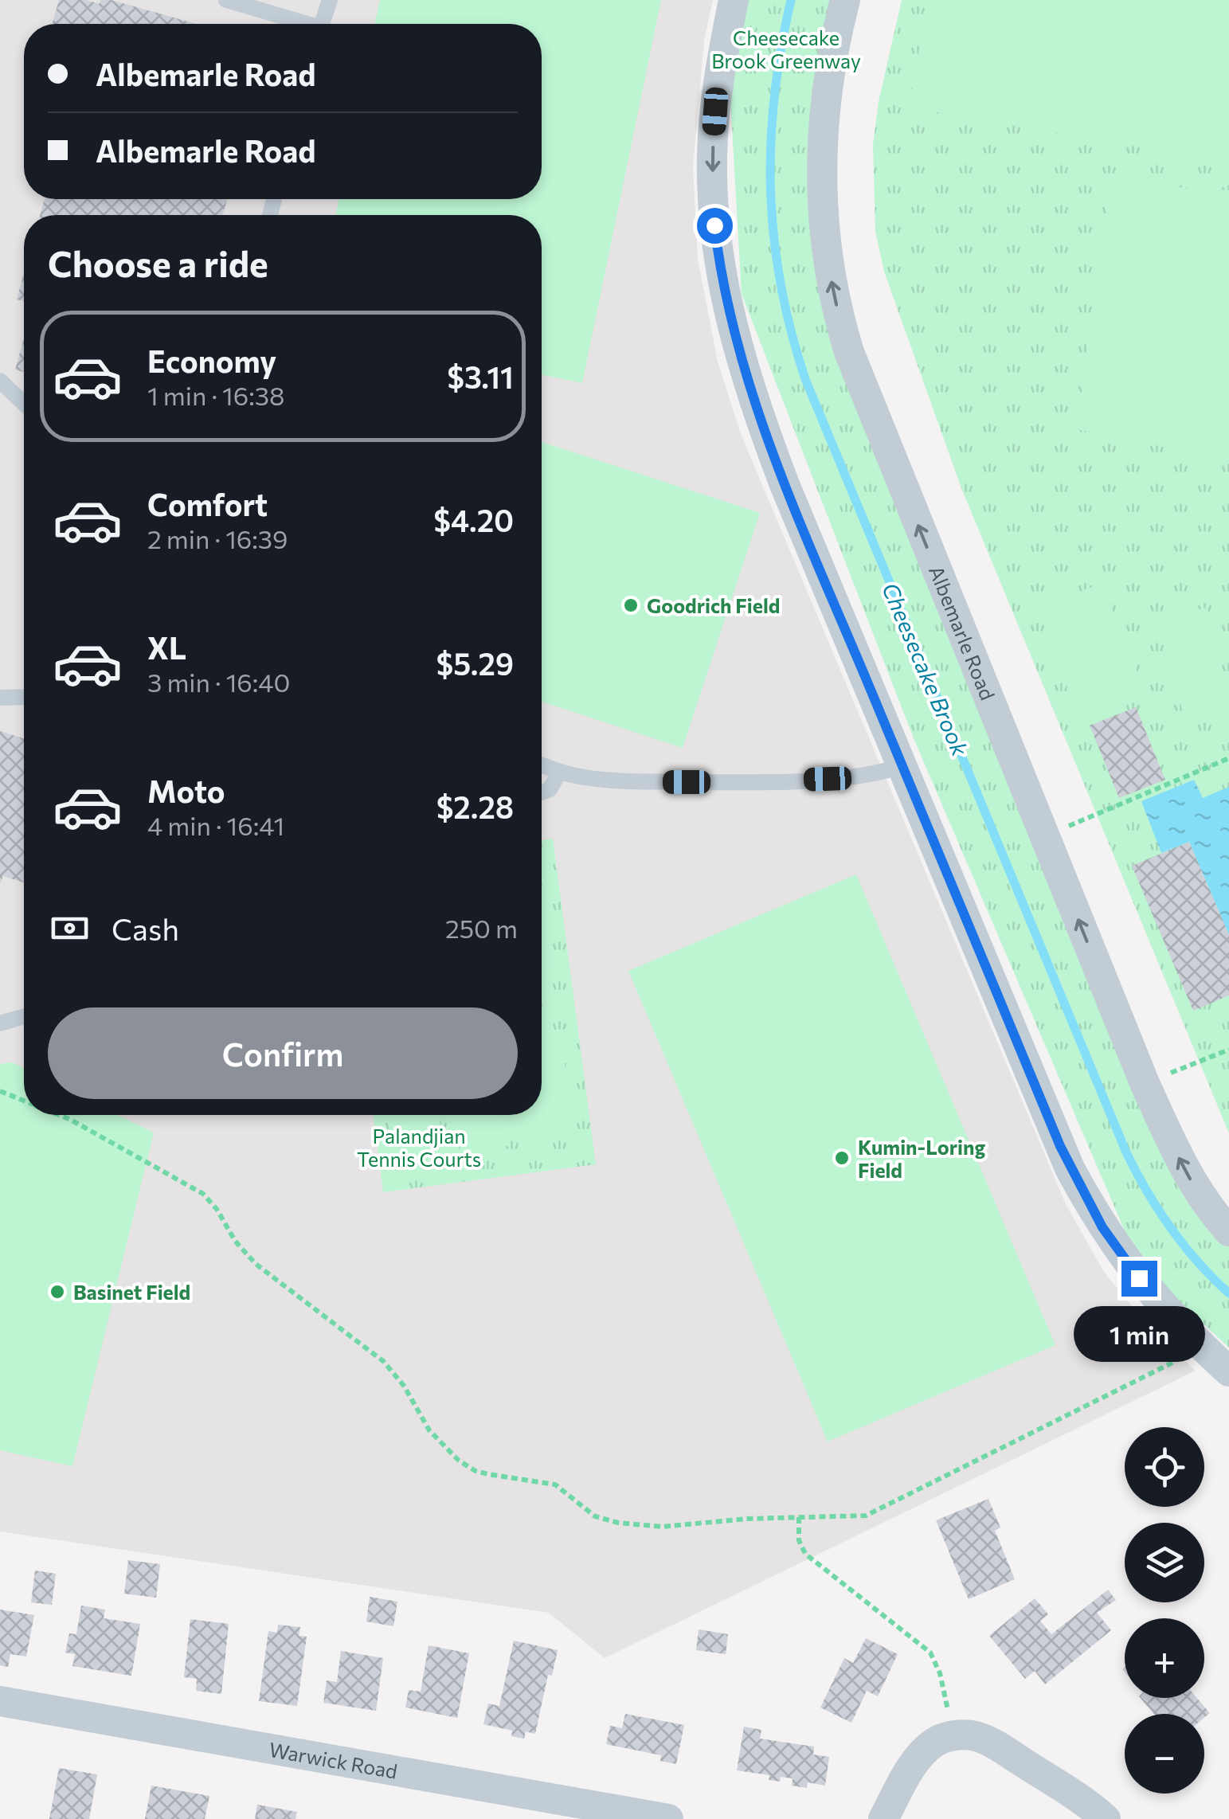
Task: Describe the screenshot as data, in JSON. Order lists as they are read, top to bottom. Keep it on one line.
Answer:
{"streets":{"street":["Albemarle Road","Warwick Road"]},"water":["Cheesecake Brook"],"parks":["Cheesecake Brook Greenway","Palandjian Tennis Courts"],"places":["Goodrich Field","Kumin-Loring Field","Basinet Field"],"page":{"banner":["Albemarle Road","Albemarle Road"],"heading":"Choose a ride","list":[{"name":"Economy","note":"1 min · 16:38","value":"$3.11"},{"name":"Comfort","note":"2 min · 16:39","value":"$4.20"},{"name":"XL","note":"3 min · 16:40","value":"$5.29"},{"name":"Moto","note":"4 min · 16:41","value":"$2.28"}],"pay":["Cash","250 m"],"buttons":"Confirm","bubble":"1 min","map_buttons":["+","−"]}}
